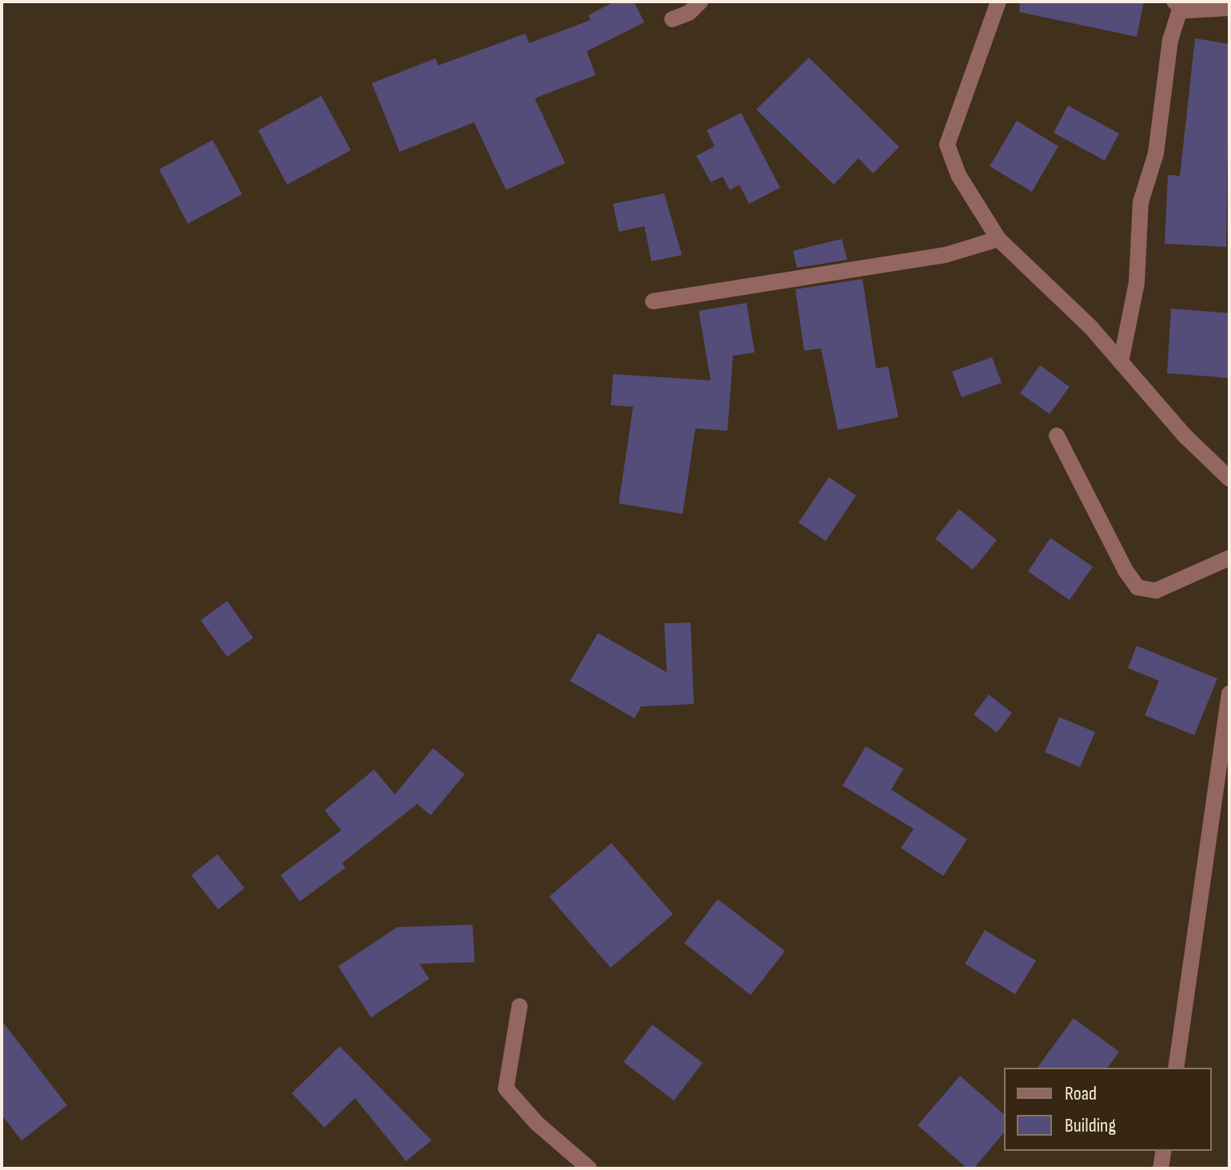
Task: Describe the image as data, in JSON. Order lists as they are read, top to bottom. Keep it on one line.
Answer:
{"legend":["Road","Building"]}
